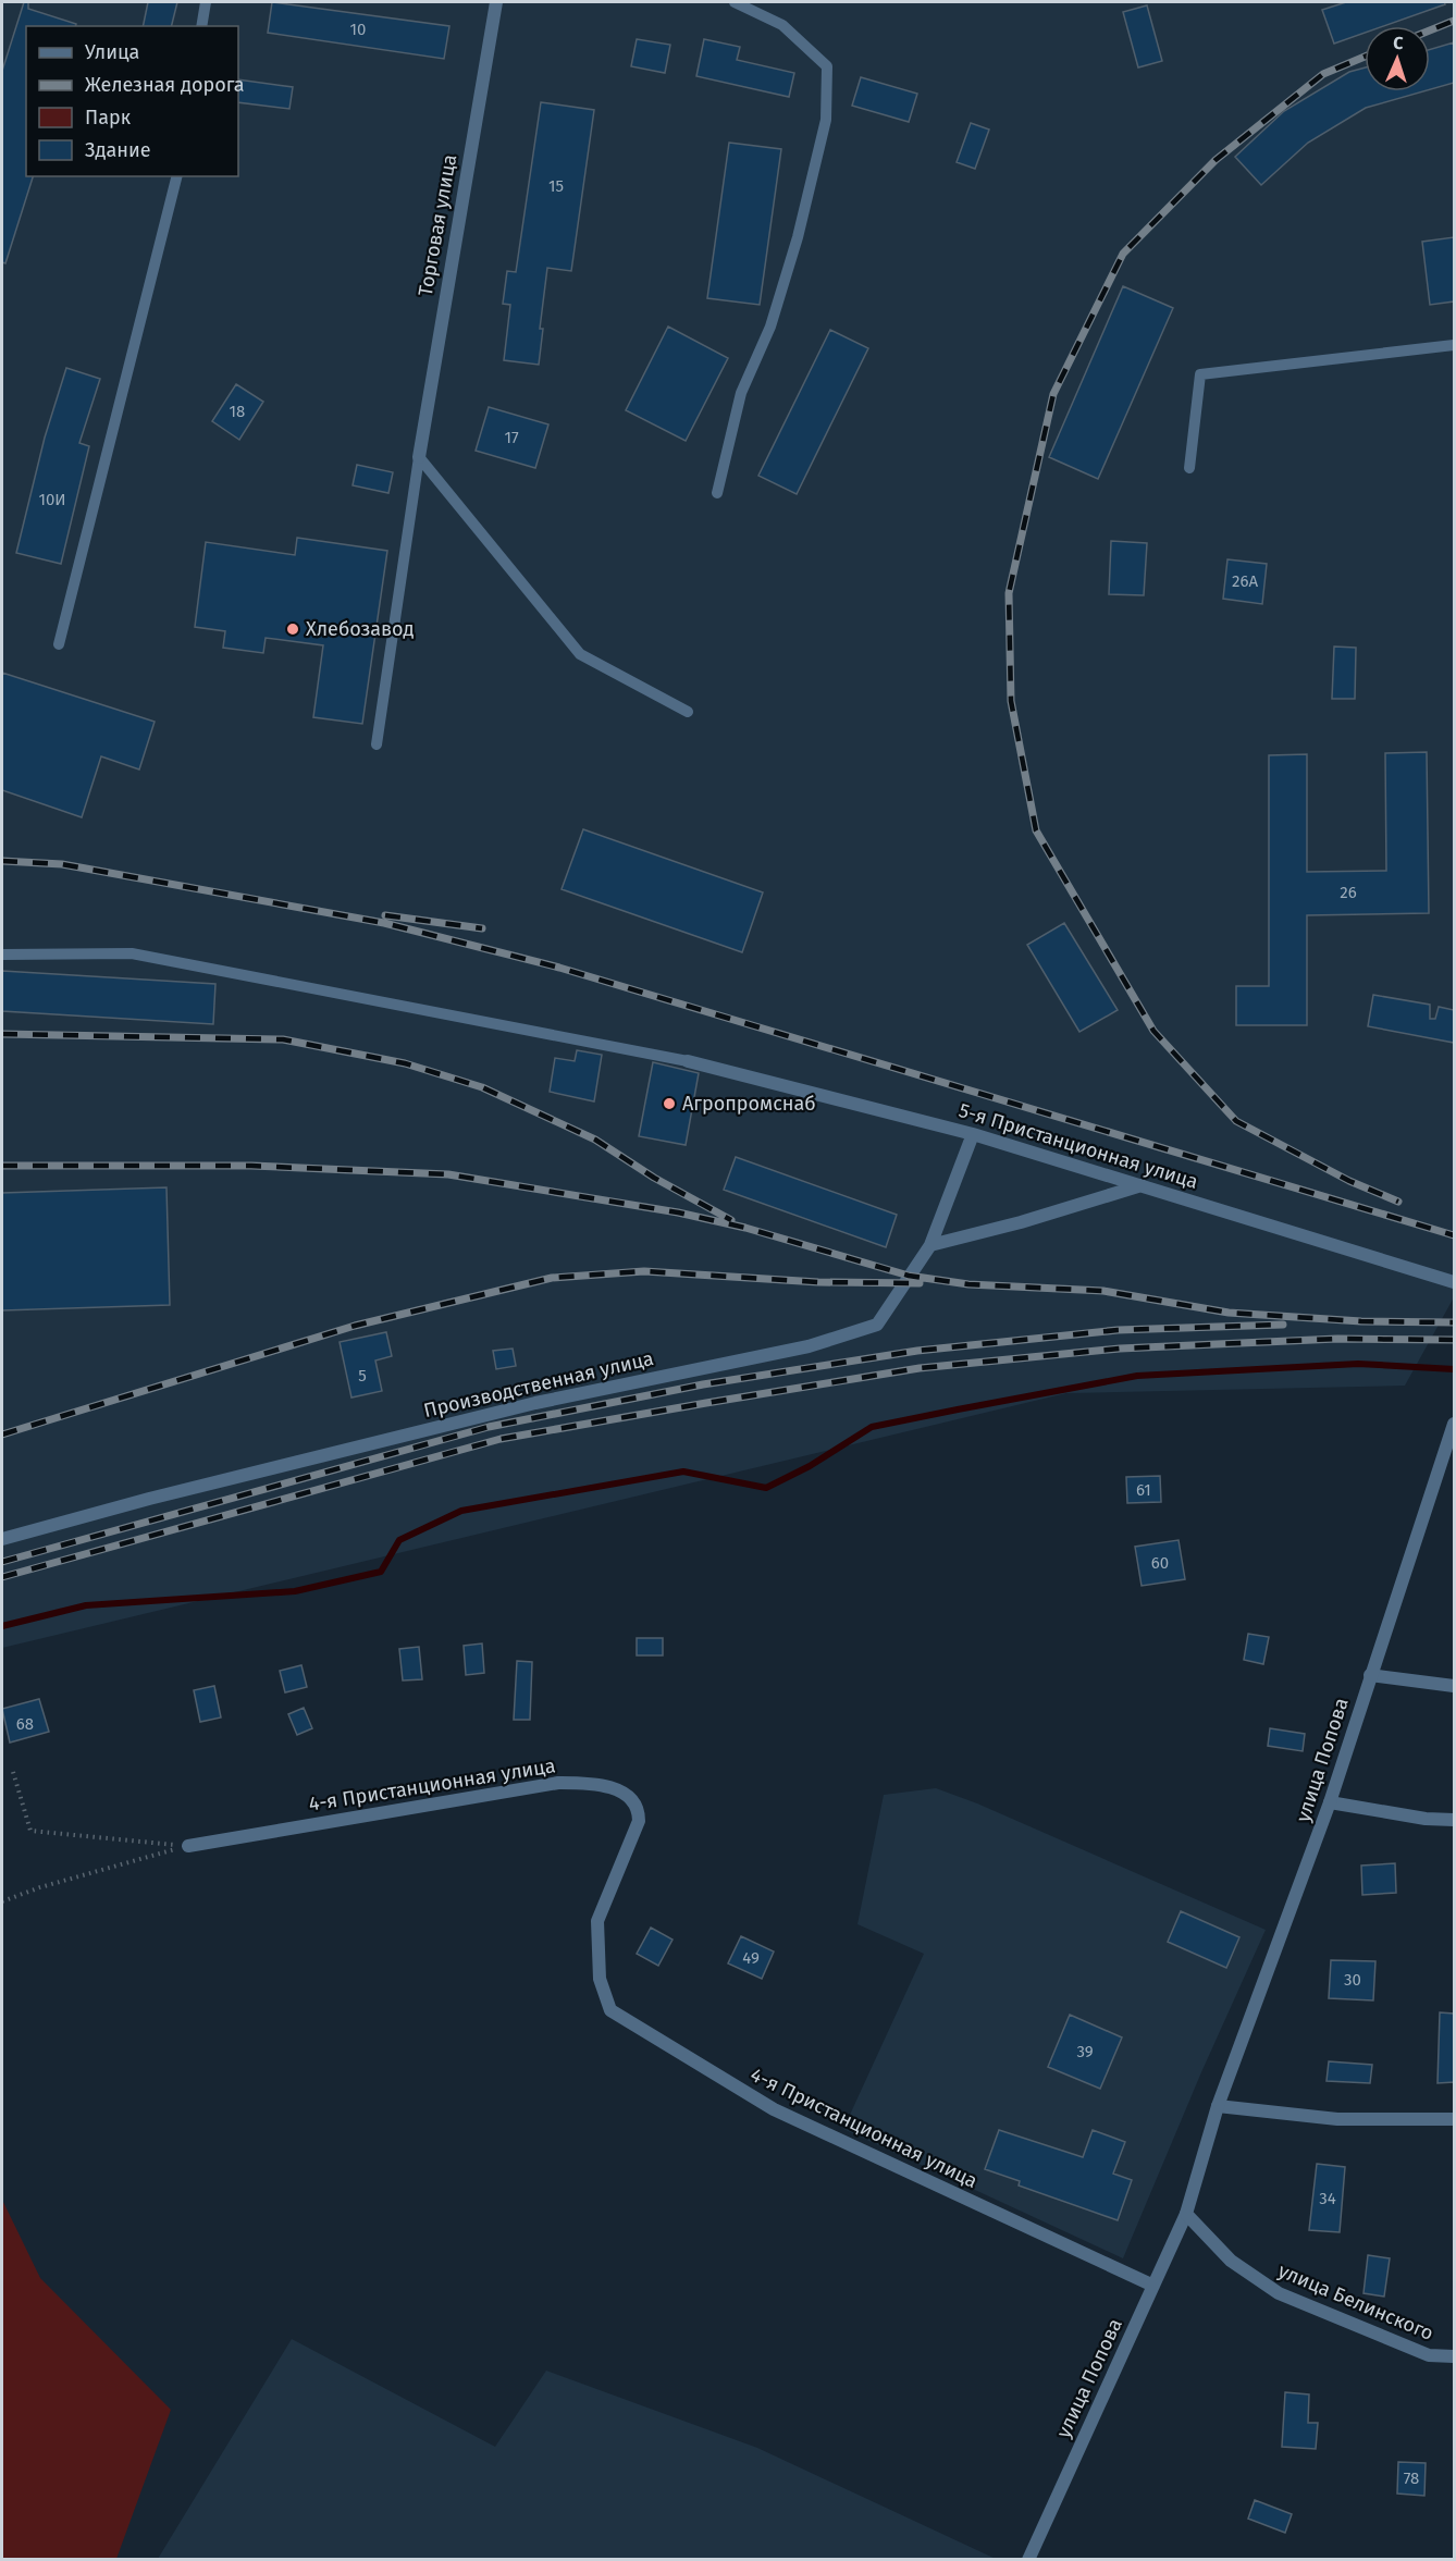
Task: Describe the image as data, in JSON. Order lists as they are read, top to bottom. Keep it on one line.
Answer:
{"streets":{"street":["Торговая улица","5-я Пристанционная улица","Производственная улица","улица Попова","4-я Пристанционная улица","улица Белинского"]},"crossings":[["5-я Пристанционная улица","Производственная улица"],["улица Попова","4-я Пристанционная улица"],["улица Попова","улица Белинского"]],"places":["Хлебозавод","Агропромснаб"],"house_numbers":["10","15","18","17","10И","26А","26","5","61","60","68","49","30","39","34","78"],"legend":["Улица","Железная дорога","Парк","Здание"],"north":"top"}
